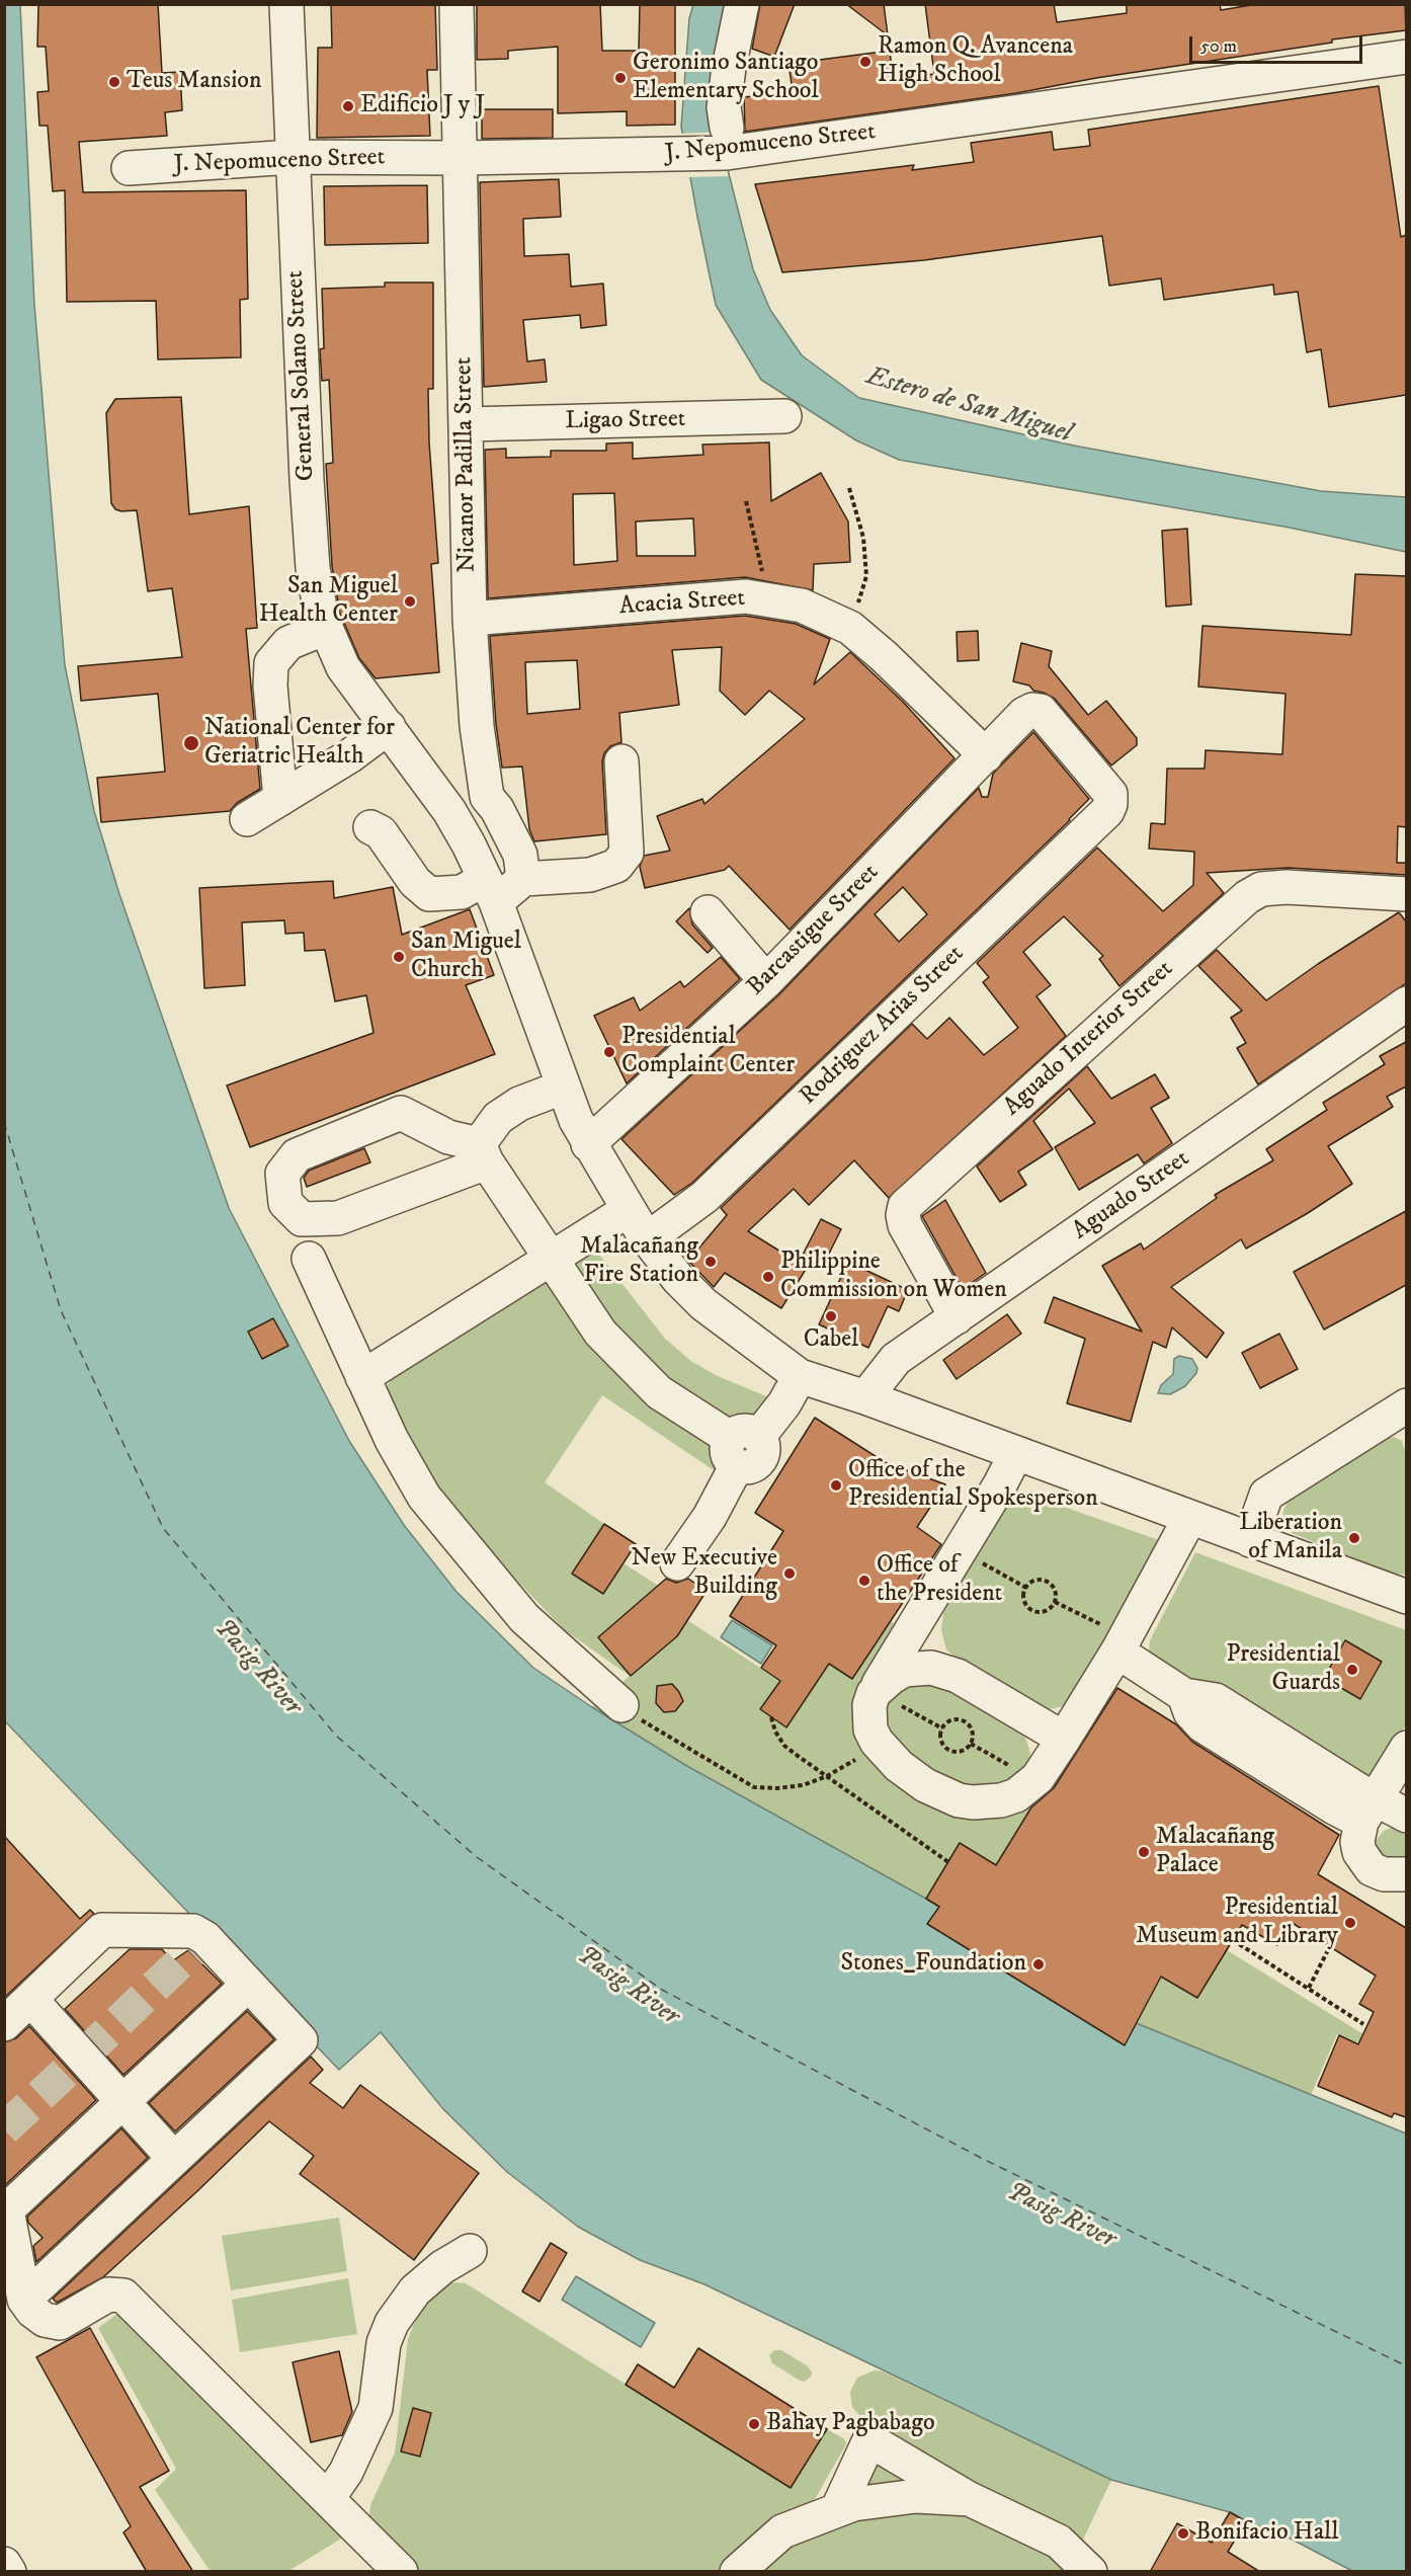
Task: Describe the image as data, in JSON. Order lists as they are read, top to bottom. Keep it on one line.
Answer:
{"streets":{"street":["J. Nepomuceno Street","General Solano Street","Ligao Street","Nicanor Padilla Street","Acacia Street","Barcastigue Street","Rodriguez Arias Street","Aguado Interior Street","Aguado Street"]},"crossings":[["J. Nepomuceno Street","General Solano Street"],["J. Nepomuceno Street","Nicanor Padilla Street"],["General Solano Street","Barcastigue Street"],["General Solano Street","Rodriguez Arias Street"],["General Solano Street","Aguado Street"],["Ligao Street","Nicanor Padilla Street"],["Nicanor Padilla Street","Acacia Street"],["Acacia Street","Barcastigue Street"],["Barcastigue Street","Rodriguez Arias Street"],["Aguado Interior Street","Aguado Street"]],"water":["Estero de San Miguel","Pasig River"],"places":["Ramon Q. Avancena High School","Geronimo Santiago Elementary School","Teus Mansion","Edificio J y J","San Miguel Health Center","National Center for Geriatric Health","San Miguel Church","Presidential Complaint Center","Malacañang Fire Station","Philippine Commission on Women","Cabel","Office of the Presidential Spokesperson","Liberation of Manila","New Executive Building","Office of the President","Presidential Guards","Malacañang Palace","Presidential Museum and Library","Stones_Foundation","Bahay Pagbabago","Bonifacio Hall"],"scale_bar":"50 m"}
